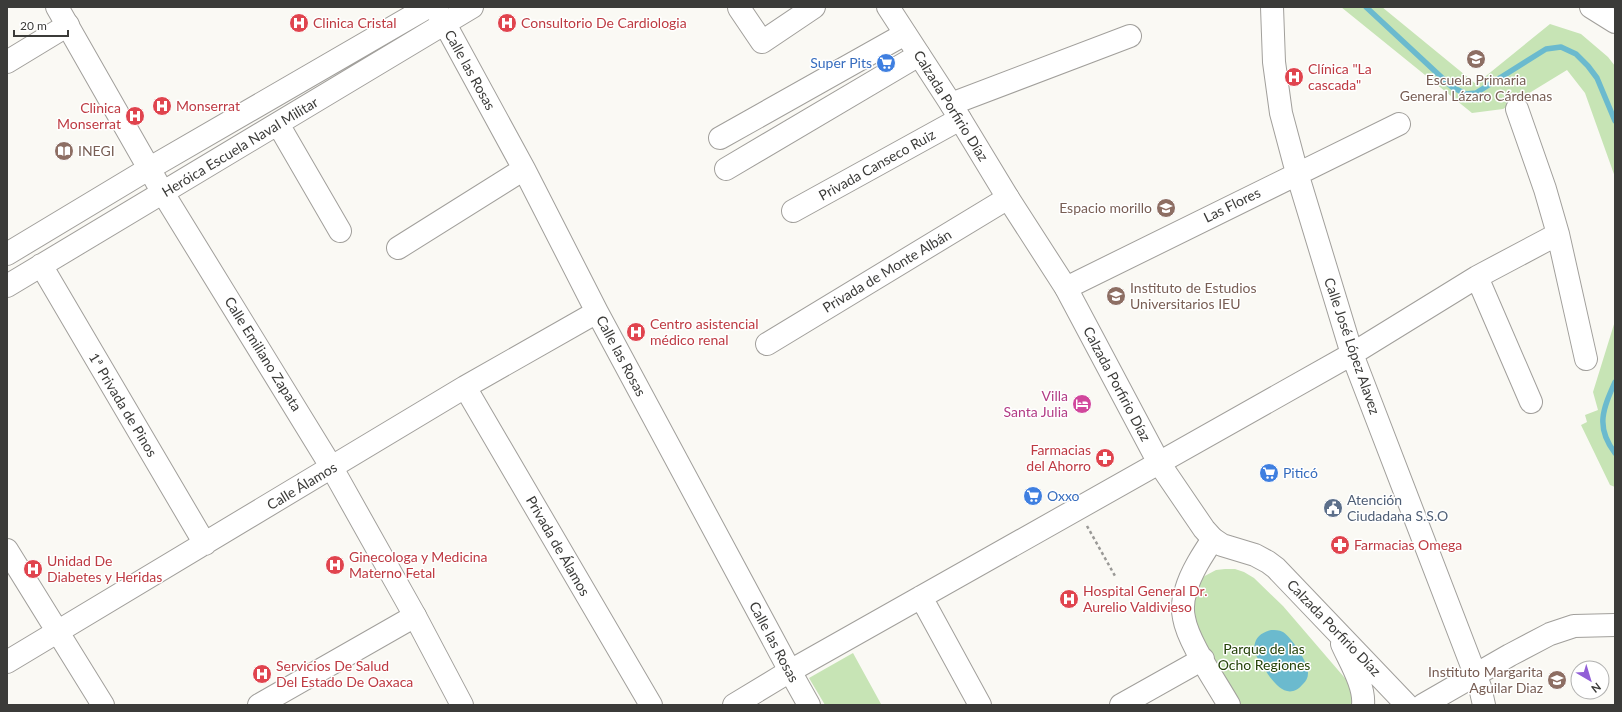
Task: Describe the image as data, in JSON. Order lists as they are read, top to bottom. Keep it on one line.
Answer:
{"streets":{"street":["Calle las Rosas","Calzada Porfirio Díaz","Heróica Escuela Naval Militar","Privada Canseco Ruiz","Las Flores","Privada de Monte Albán","Calle José López Alavez","Calle Emiliano Zapata","1ª Privada de Pinos","Calle Álamos","Privada de Álamos"]},"crossings":[["Calle las Rosas","Heróica Escuela Naval Militar"],["Calle las Rosas","Calle Álamos"],["Calzada Porfirio Díaz","Privada Canseco Ruiz"],["Calzada Porfirio Díaz","Las Flores"],["Calzada Porfirio Díaz","Privada de Monte Albán"],["Heróica Escuela Naval Militar","Calle Emiliano Zapata"],["Heróica Escuela Naval Militar","1ª Privada de Pinos"],["Las Flores","Calle José López Alavez"],["Calle Emiliano Zapata","Calle Álamos"],["1ª Privada de Pinos","Calle Álamos"],["Calle Álamos","Privada de Álamos"]],"parks":["Parque de las Ocho Regiones"],"places":{"hospital":["Clinica Cristal","Consultorio De Cardiologia","Clínica \"La cascada\"","Monserrat","Clinica Monserrat","Centro asistencial médico renal","Ginecologa y Medicina Materno Fetal","Unidad De Diabetes y Heridas","Hospital General Dr. Aurelio Valdivieso","Servicios De Salud Del Estado De Oaxaca"],"school or university":["Escuela Primaria General Lázaro Cárdenas","Espacio morillo","Instituto de Estudios Universitarios IEU","Instituto Margarita Aguilar Diaz"],"supermarket":["Super Pits","Piticó","Oxxo"],"library":["INEGI"],"hotel":["Villa Santa Julia"],"pharmacy":["Farmacias del Ahorro","Farmacias Omega"],"public building":["Atención Ciudadana S.S.O"]},"scale_bar":"20 m","north":"bottom right"}
